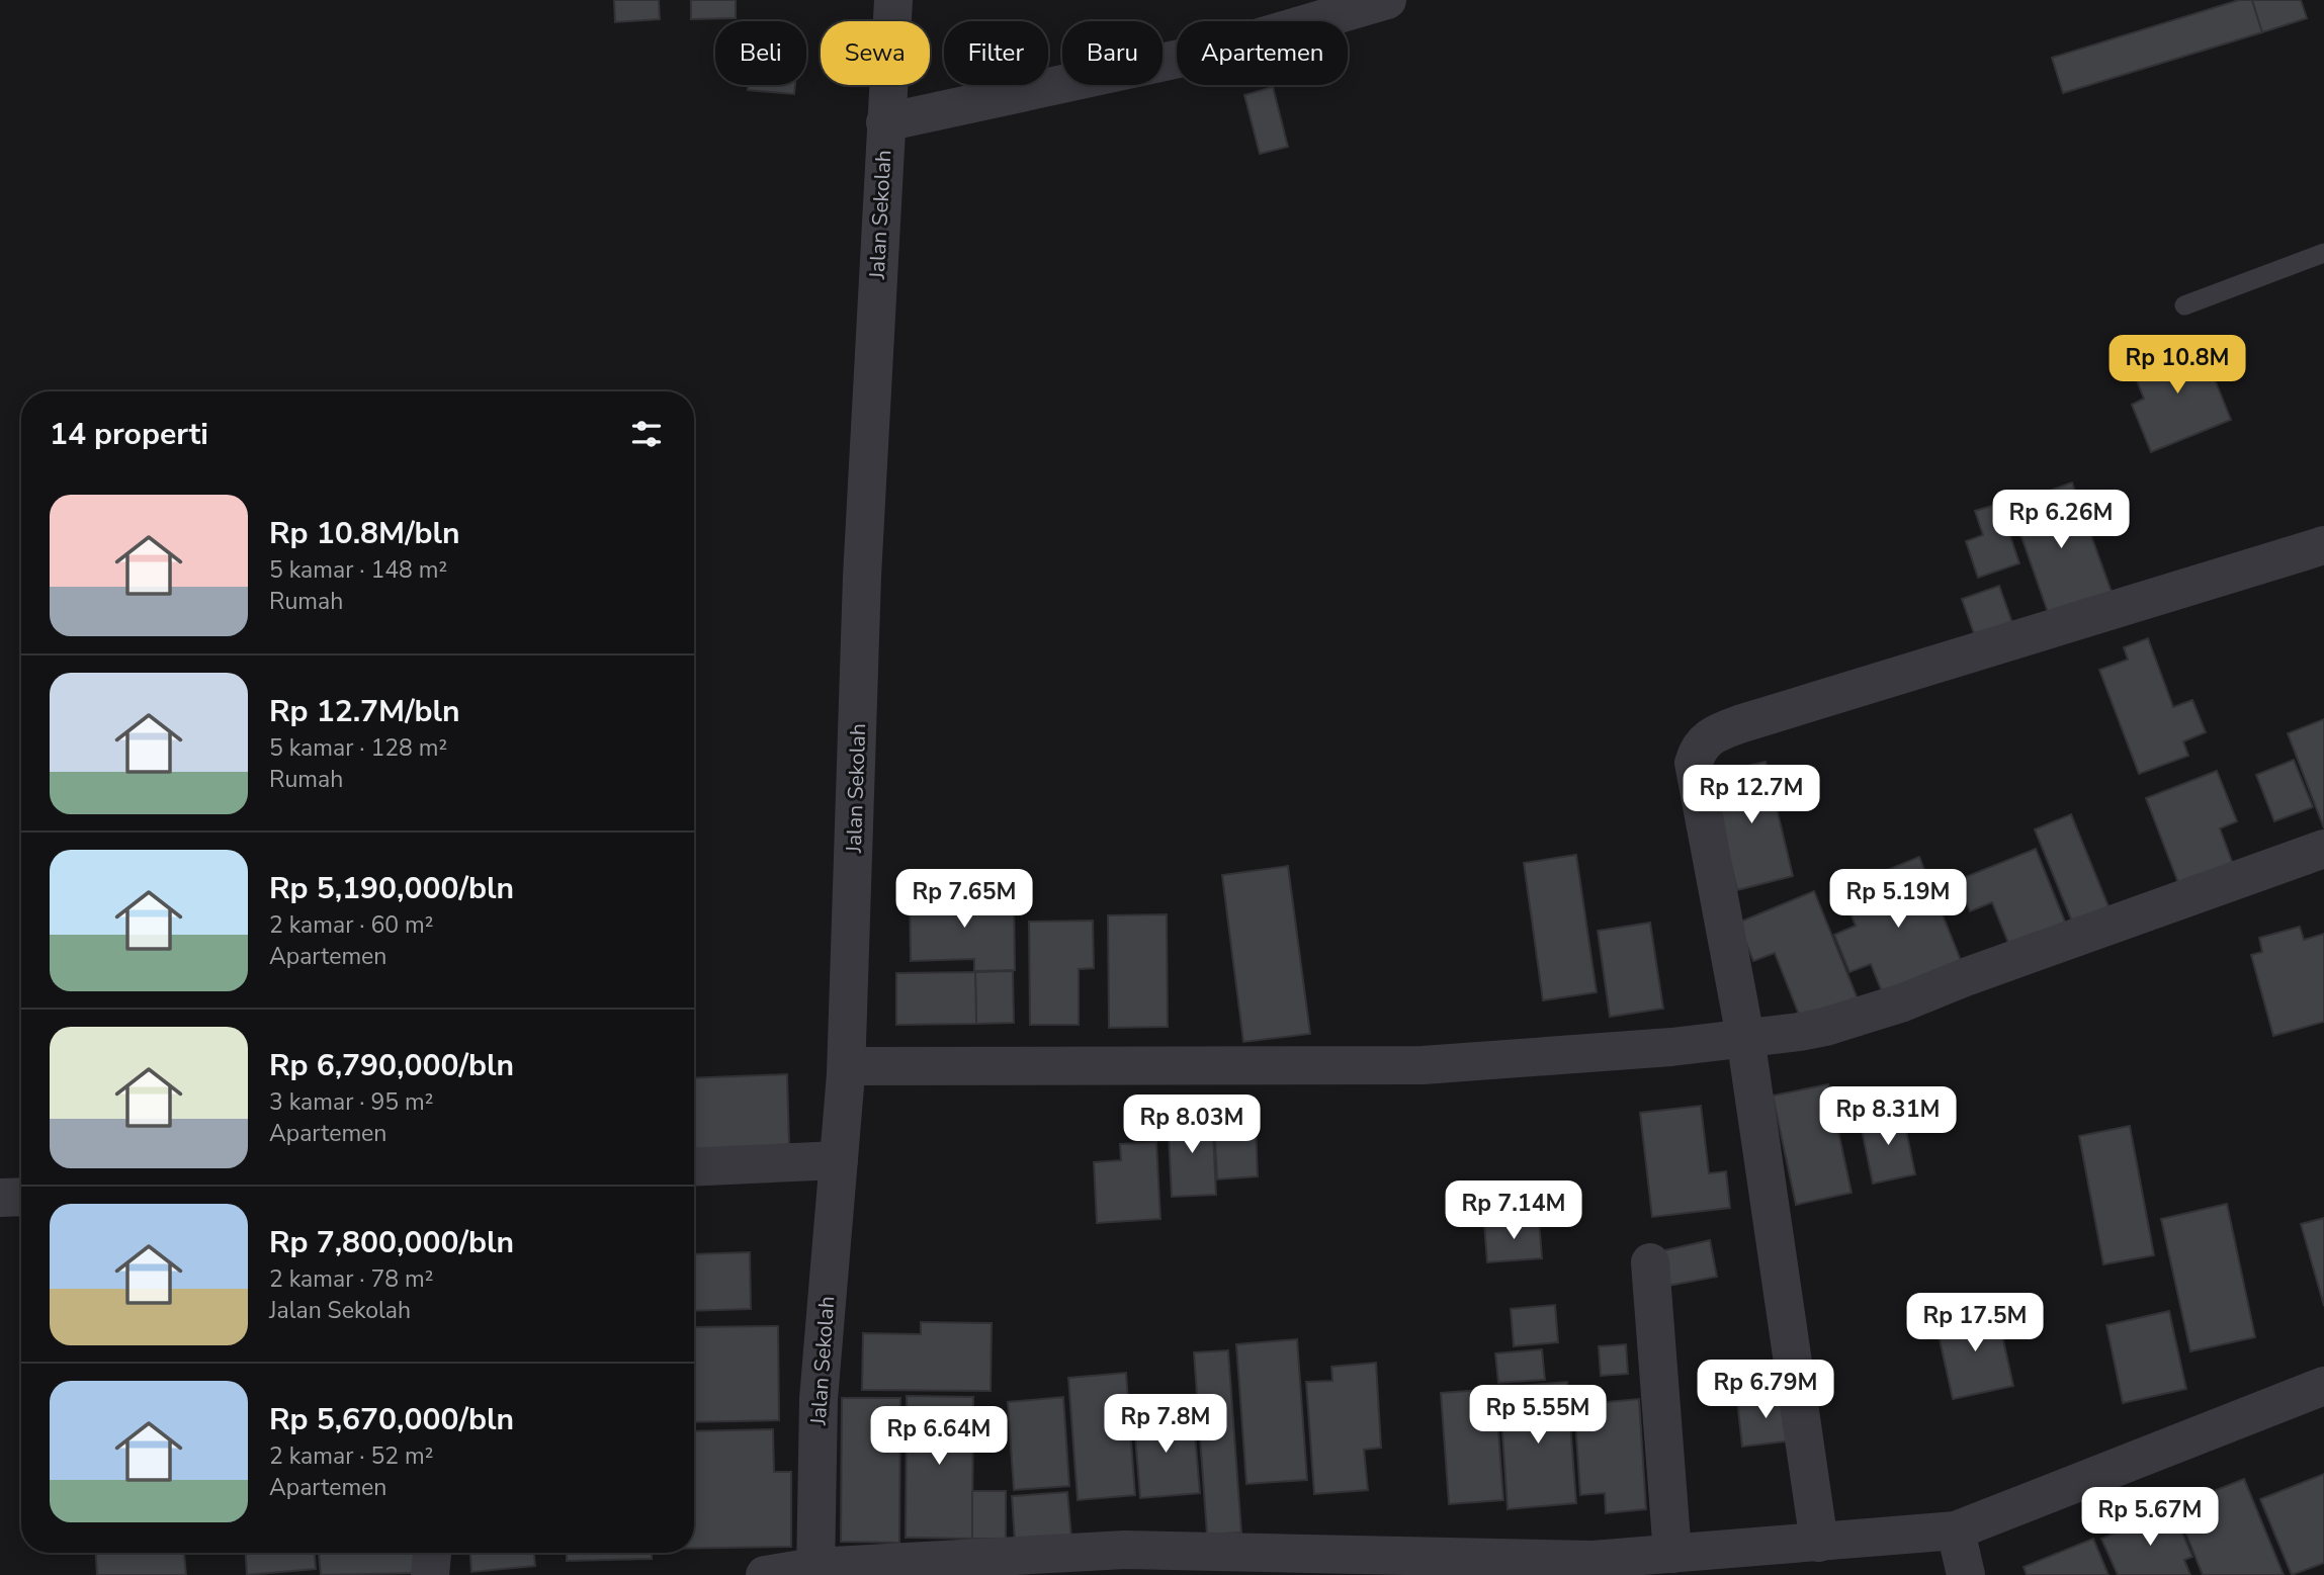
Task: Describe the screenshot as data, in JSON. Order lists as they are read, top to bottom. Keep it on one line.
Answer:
{"streets":{"street":["Jalan Sekolah"]},"page":{"chip":["Beli","Sewa","Filter","Baru","Apartemen"],"price":["Rp 10.8M","Rp 6.26M","Rp 12.7M","Rp 7.65M","Rp 5.19M","Rp 8.31M","Rp 8.03M","Rp 7.14M","Rp 17.5M","Rp 6.79M","Rp 5.55M","Rp 7.8M","Rp 6.64M","Rp 5.67M"],"heading":"14 properti","list":[{"name":"Rp 10.8M/bln","note":"5 kamar · 148 m² · Rumah"},{"name":"Rp 12.7M/bln","note":"5 kamar · 128 m² · Rumah"},{"name":"Rp 5,190,000/bln","note":"2 kamar · 60 m² · Apartemen"},{"name":"Rp 6,790,000/bln","note":"3 kamar · 95 m² · Apartemen"},{"name":"Rp 7,800,000/bln","note":"2 kamar · 78 m² · Jalan Sekolah"},{"name":"Rp 5,670,000/bln","note":"2 kamar · 52 m² · Apartemen"}]}}
